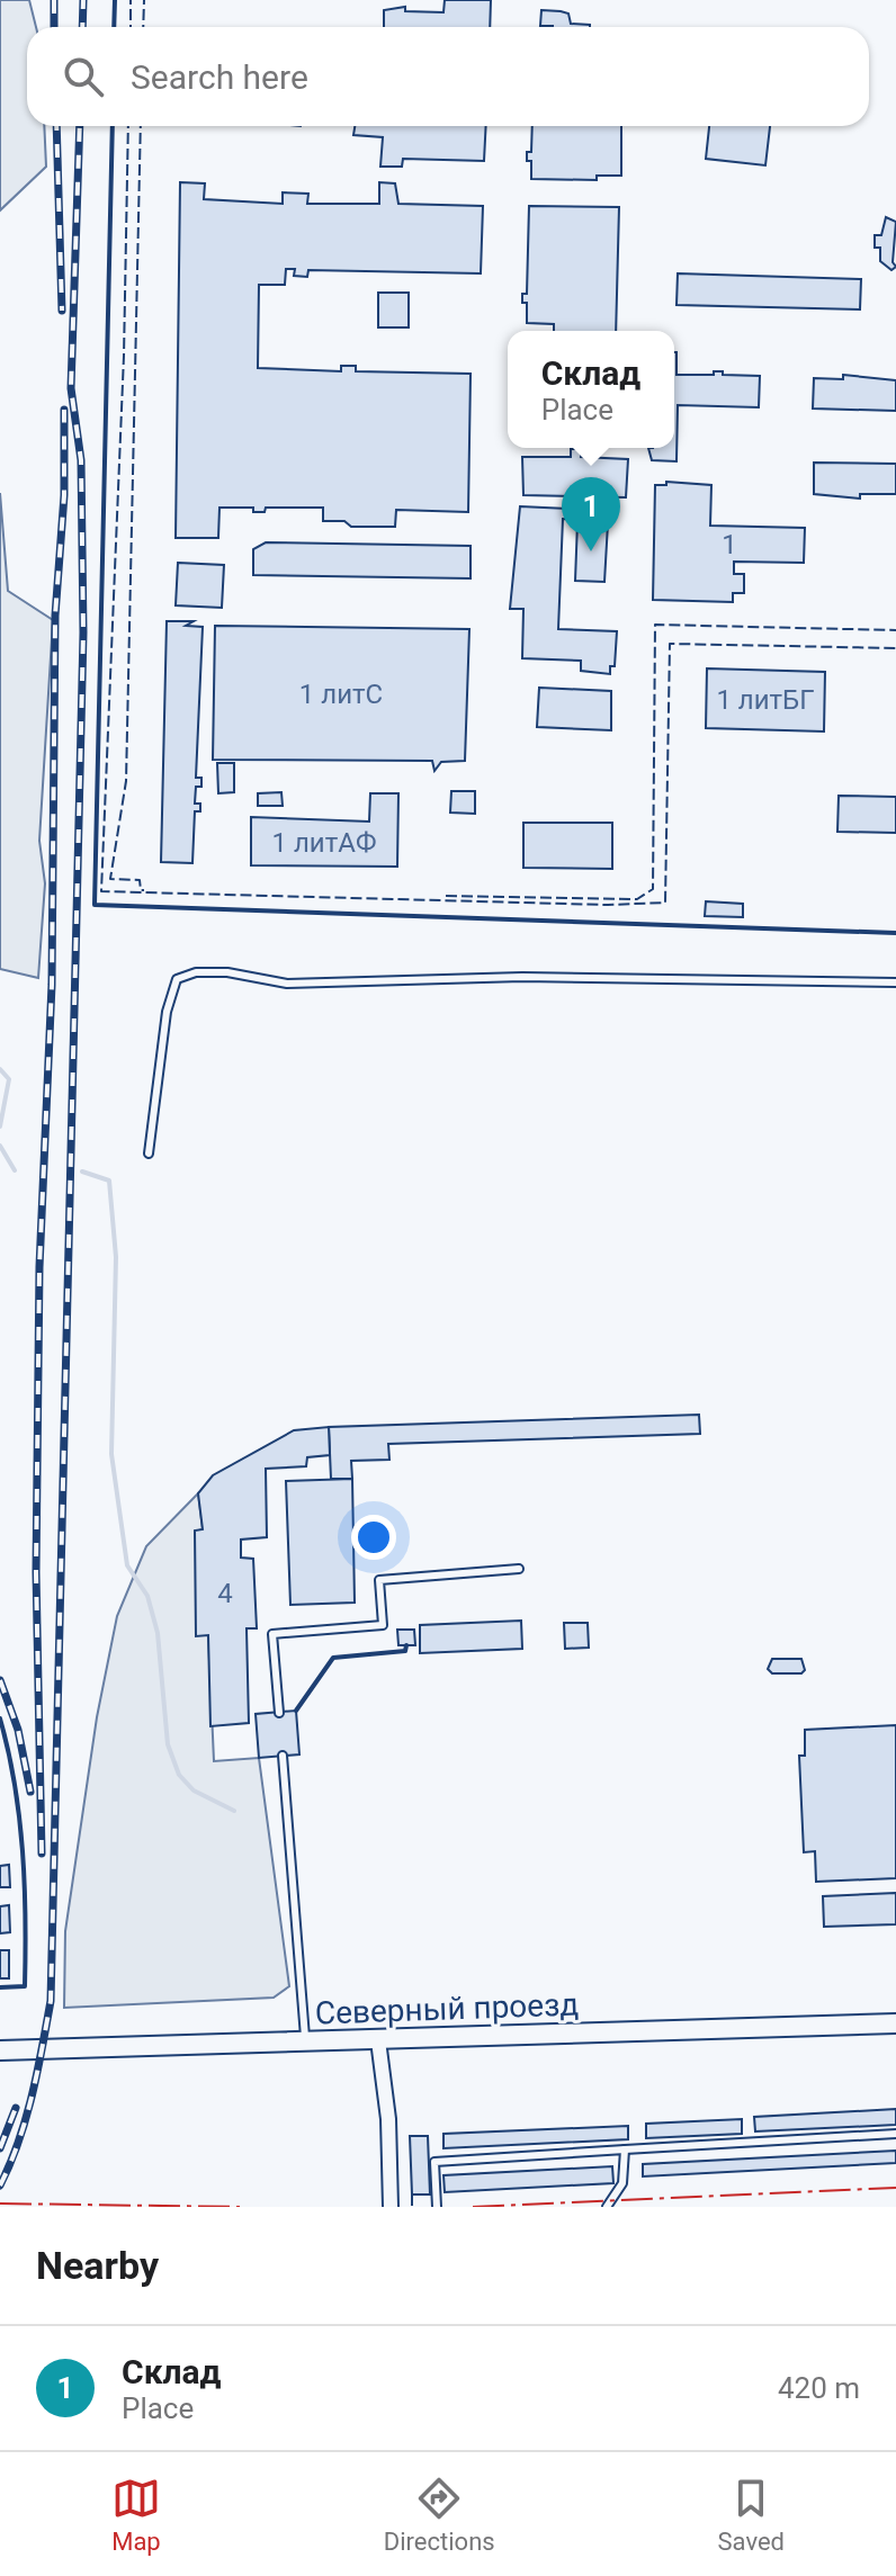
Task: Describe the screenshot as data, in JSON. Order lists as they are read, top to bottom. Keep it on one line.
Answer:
{"streets":{"street":["Северный проезд"]},"house_numbers":["1","1 литС","1 литБГ","1 литАФ","4"],"page":{"search":"Search here","popup":["Склад","Place"],"pins":"1","heading":"Nearby","list":[{"mark":"1","name":"Склад","note":"Place","value":"420 m"}],"nav":["Map","Directions","Saved"]}}
